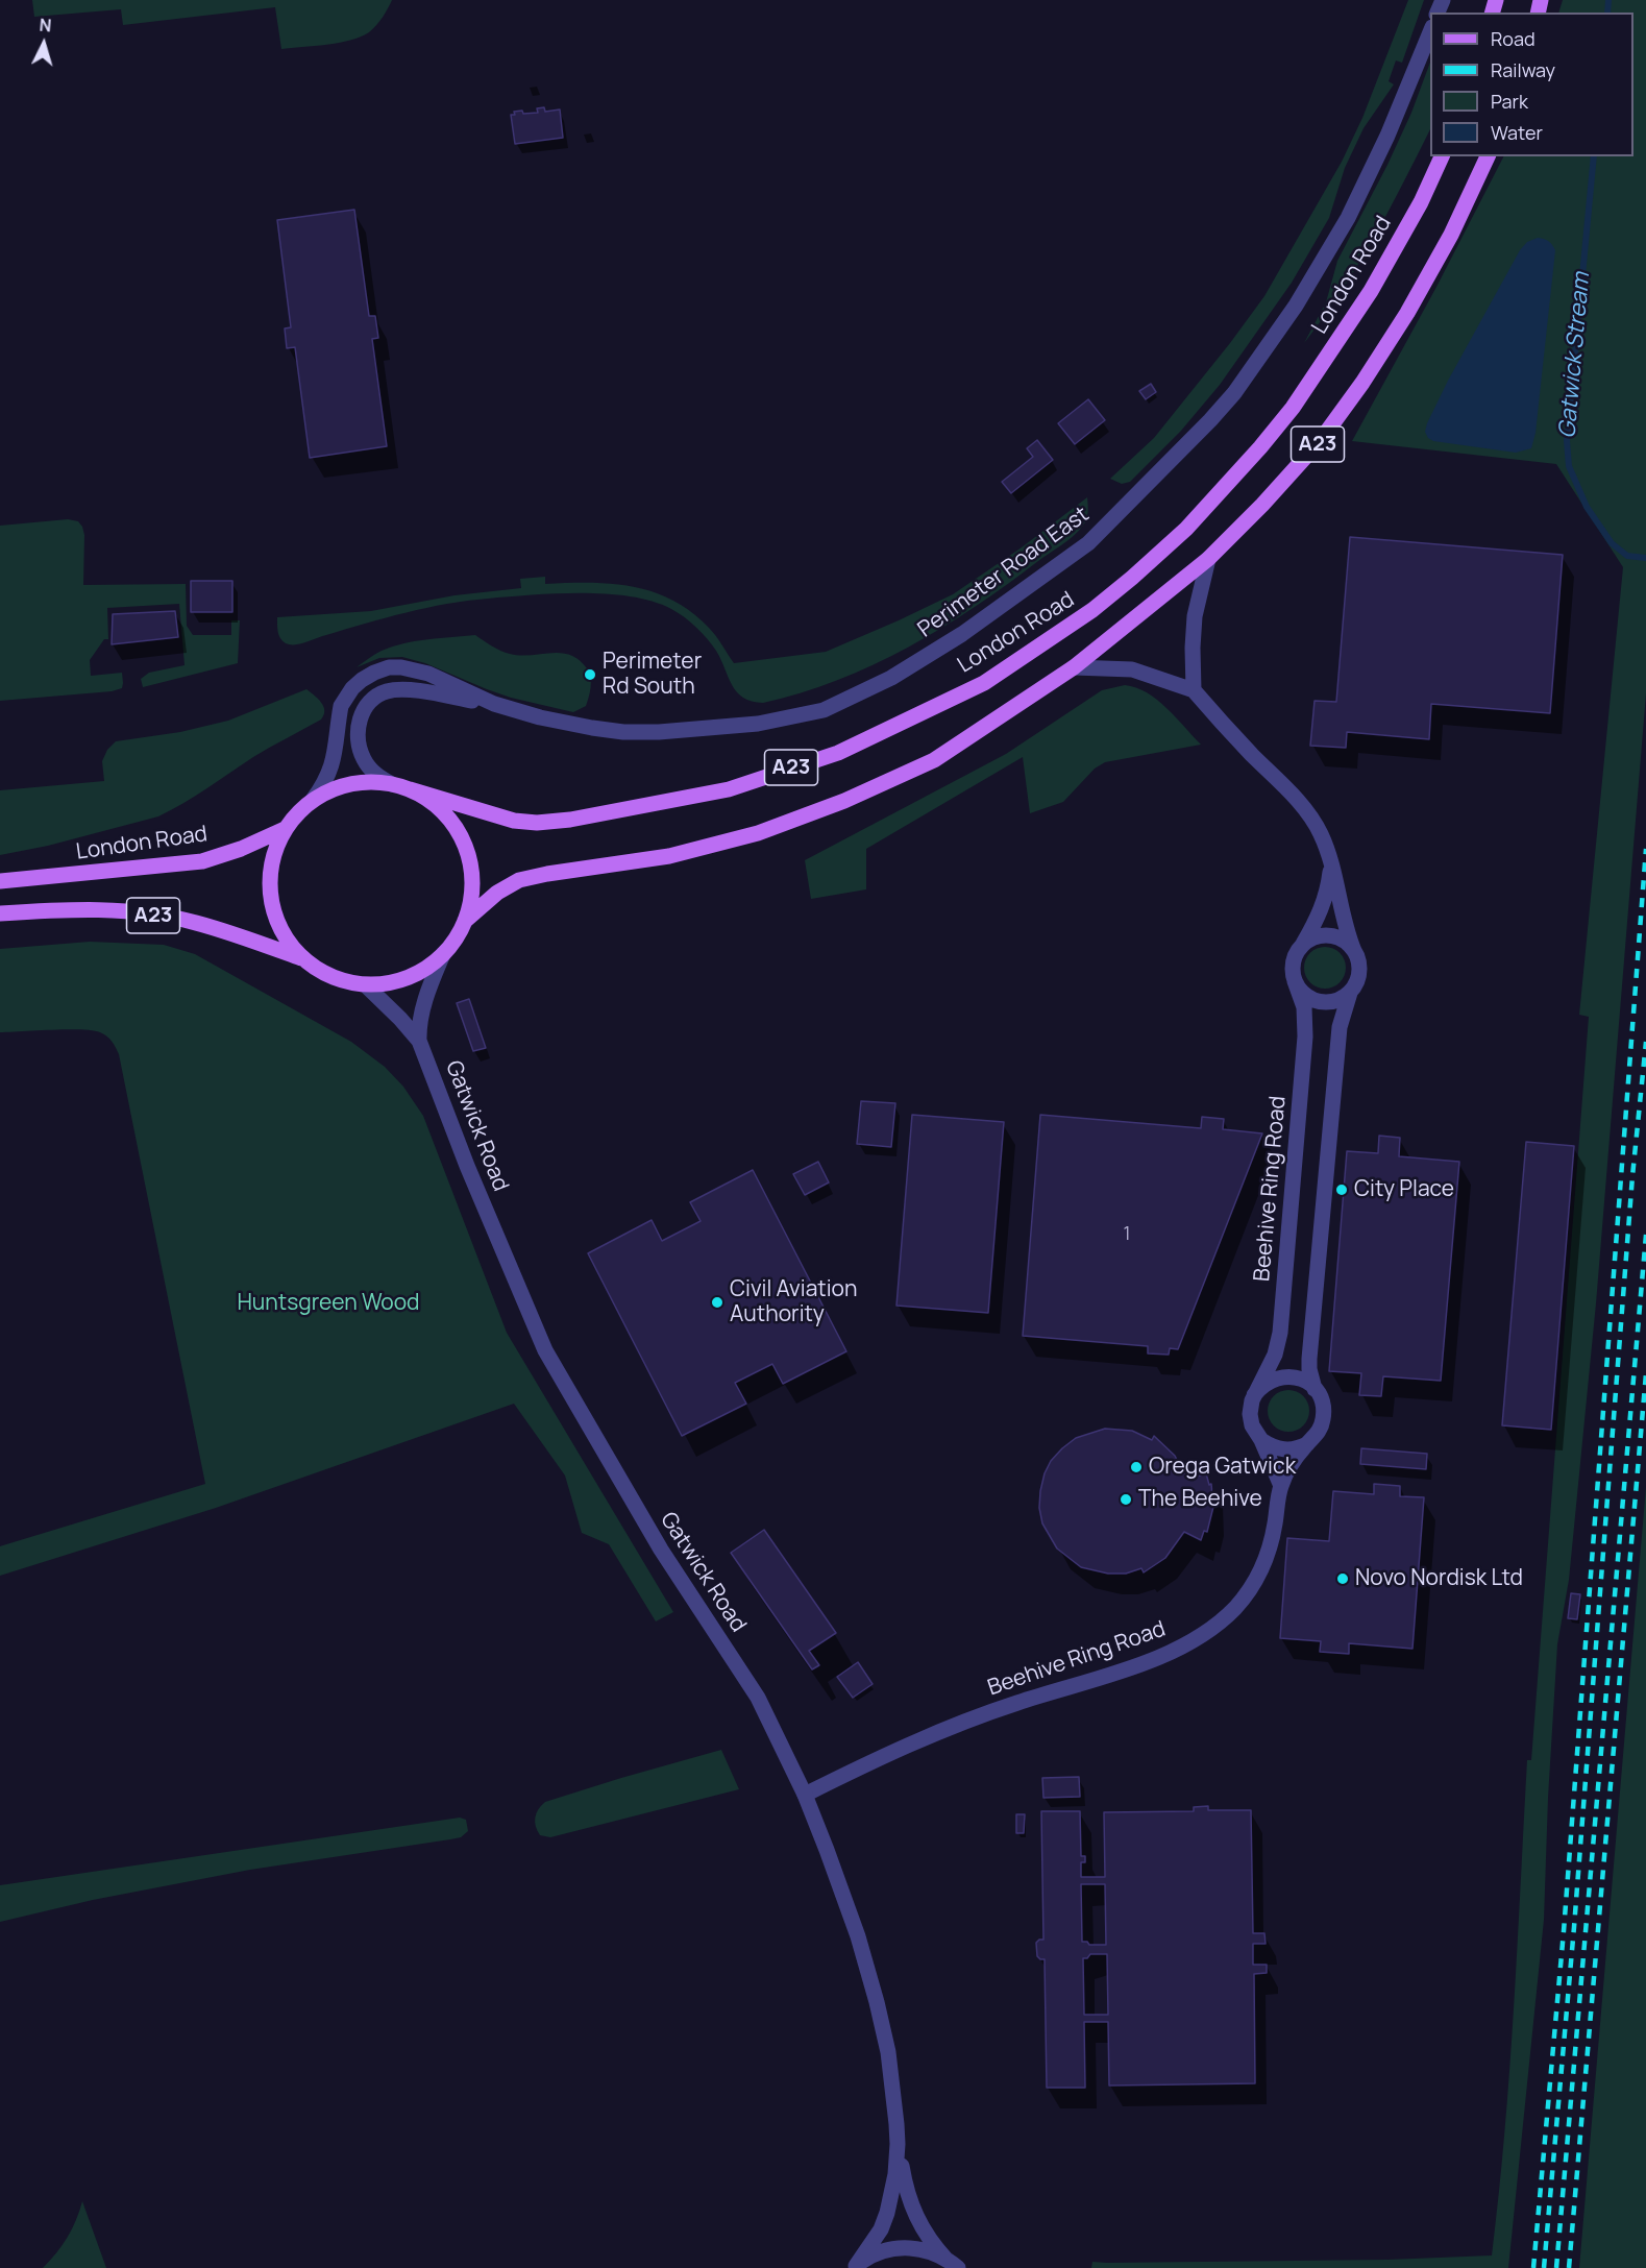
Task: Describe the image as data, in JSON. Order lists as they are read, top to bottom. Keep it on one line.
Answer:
{"streets":{"main road":["London Road","A23"],"street":["Perimeter Road East","Gatwick Road","Beehive Ring Road"]},"crossings":[["London Road","A23"],["London Road","Perimeter Road East"],["London Road","Gatwick Road"],["A23","Perimeter Road East"],["A23","Gatwick Road"],["Perimeter Road East","Gatwick Road"],["Gatwick Road","Beehive Ring Road"]],"water":["Gatwick Stream"],"parks":["Huntsgreen Wood"],"places":["Perimeter Rd South","City Place","Civil Aviation Authority","Orega Gatwick","The Beehive","Novo Nordisk Ltd"],"house_numbers":["1"],"legend":["Road","Railway","Park","Water"],"north":"top"}
